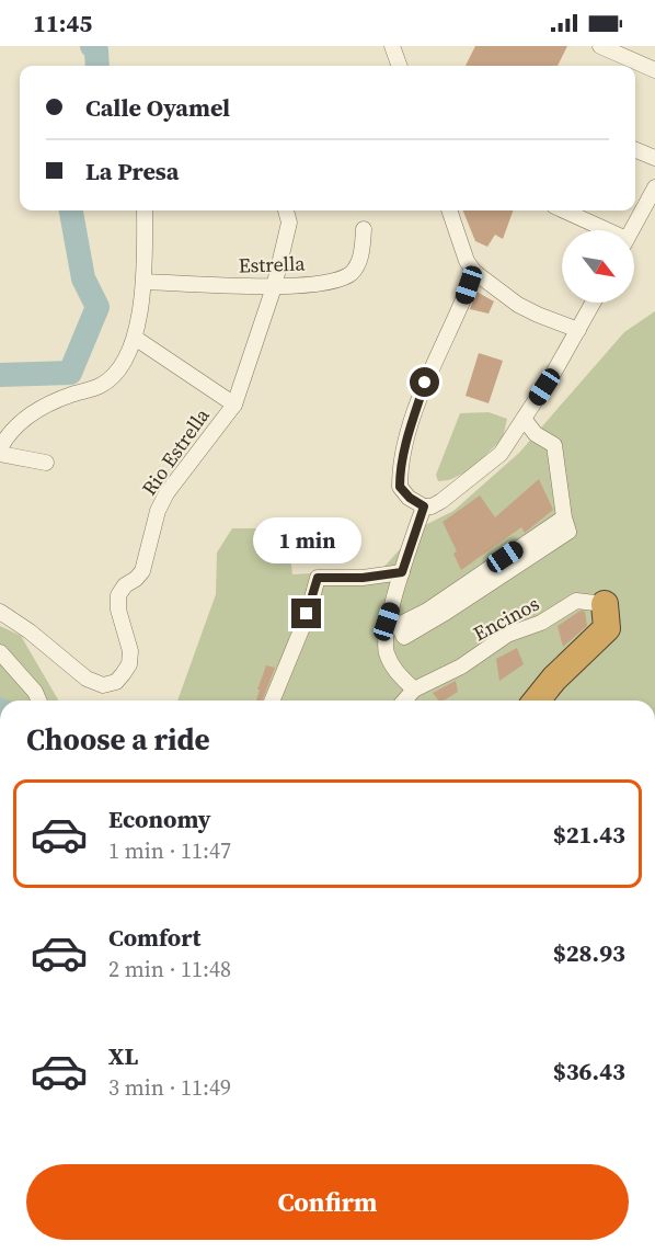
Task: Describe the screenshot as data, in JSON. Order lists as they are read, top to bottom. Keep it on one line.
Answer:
{"streets":{"street":["Estrella","Rio Estrella","Encinos"]},"crossings":[["Estrella","Rio Estrella"]],"north":"bottom right","page":{"status":"11:45","banner":["Calle Oyamel","La Presa"],"bubble":"1 min","heading":"Choose a ride","list":[{"name":"Economy","note":"1 min · 11:47","value":"$21.43"},{"name":"Comfort","note":"2 min · 11:48","value":"$28.93"},{"name":"XL","note":"3 min · 11:49","value":"$36.43"}],"buttons":"Confirm"}}
